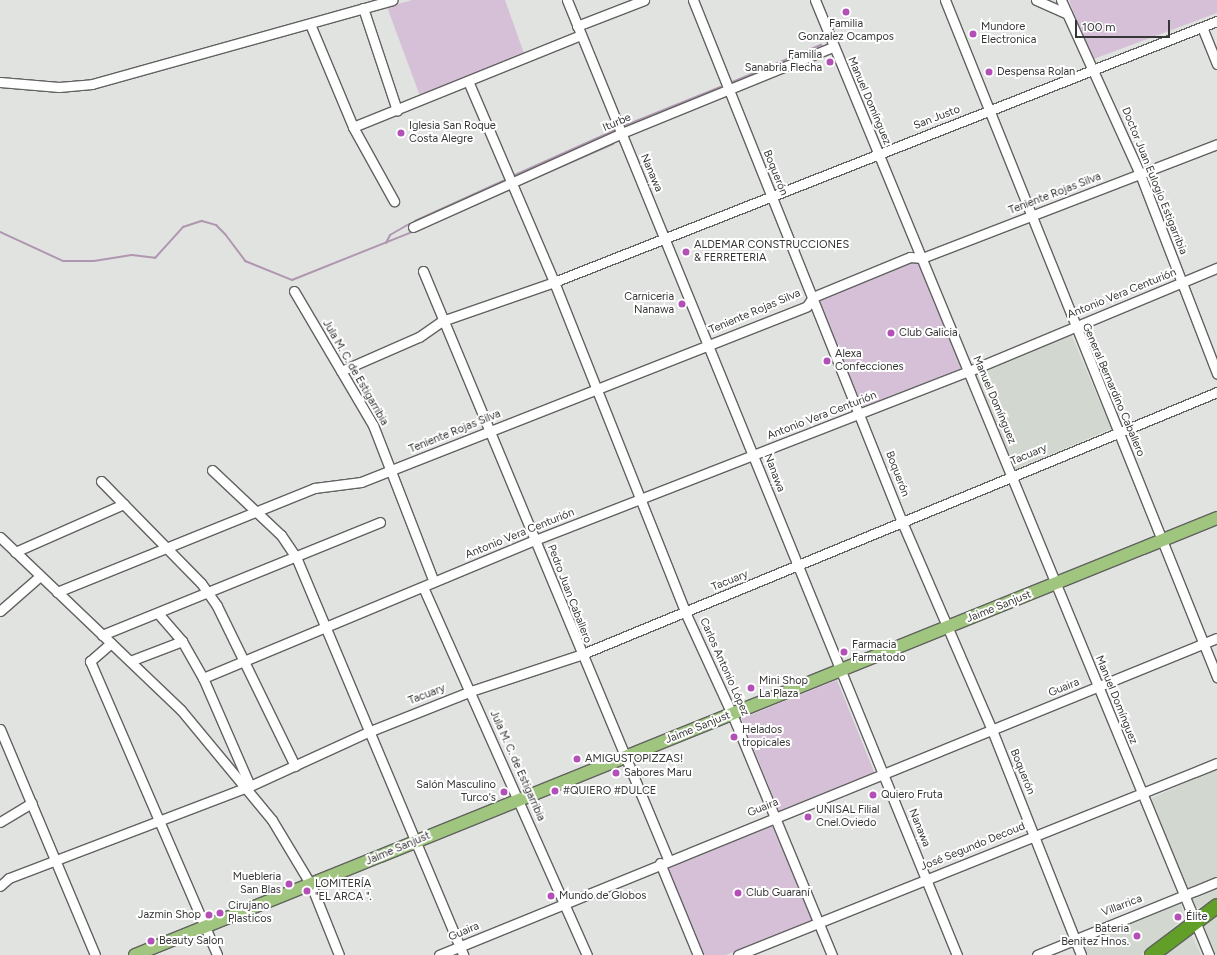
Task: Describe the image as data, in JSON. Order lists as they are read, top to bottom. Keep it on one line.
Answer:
{"streets":{"main road":["Jaime Sanjust"],"street":["Manuel Domínguez","San Justo","Iturbe","Nanawa","Boquerón","Doctor Juan Eulogio Estigarribia","Teniente Rojas Silva","Antonio Vera Centurión","Jula M. C. de Estigarribia","General Bernardino Caballero","Tacuary","Pedro Juan Caballero","Carlos Antonio López","Guaira","José Segundo Decoud","Villarrica"]},"crossings":[["Manuel Domínguez","San Justo"],["Manuel Domínguez","Iturbe"],["Manuel Domínguez","Teniente Rojas Silva"],["Manuel Domínguez","Antonio Vera Centurión"],["Manuel Domínguez","Tacuary"],["Manuel Domínguez","Jaime Sanjust"],["Manuel Domínguez","Guaira"],["Manuel Domínguez","José Segundo Decoud"],["Manuel Domínguez","Villarrica"],["San Justo","Nanawa"],["San Justo","Boquerón"],["San Justo","Doctor Juan Eulogio Estigarribia"],["San Justo","Jula M. C. de Estigarribia"],["San Justo","General Bernardino Caballero"],["San Justo","Pedro Juan Caballero"],["San Justo","Carlos Antonio López"],["Iturbe","Nanawa"],["Iturbe","Boquerón"],["Iturbe","Carlos Antonio López"],["Nanawa","Teniente Rojas Silva"],["Nanawa","Antonio Vera Centurión"],["Nanawa","Tacuary"],["Nanawa","Jaime Sanjust"],["Nanawa","Guaira"],["Nanawa","José Segundo Decoud"],["Boquerón","Teniente Rojas Silva"],["Boquerón","Antonio Vera Centurión"],["Boquerón","Tacuary"],["Boquerón","Jaime Sanjust"],["Boquerón","Guaira"],["Boquerón","José Segundo Decoud"],["Boquerón","Villarrica"],["Doctor Juan Eulogio Estigarribia","Teniente Rojas Silva"],["Doctor Juan Eulogio Estigarribia","Antonio Vera Centurión"],["Teniente Rojas Silva","Jula M. C. de Estigarribia"],["Teniente Rojas Silva","General Bernardino Caballero"],["Teniente Rojas Silva","Pedro Juan Caballero"],["Teniente Rojas Silva","Carlos Antonio López"],["Antonio Vera Centurión","Jula M. C. de Estigarribia"],["Antonio Vera Centurión","General Bernardino Caballero"],["Antonio Vera Centurión","Pedro Juan Caballero"],["Antonio Vera Centurión","Carlos Antonio López"],["Jula M. C. de Estigarribia","Tacuary"],["Jula M. C. de Estigarribia","Jaime Sanjust"],["Jula M. C. de Estigarribia","Guaira"],["General Bernardino Caballero","Tacuary"],["General Bernardino Caballero","Jaime Sanjust"],["General Bernardino Caballero","Guaira"],["Tacuary","Pedro Juan Caballero"],["Tacuary","Carlos Antonio López"],["Pedro Juan Caballero","Jaime Sanjust"],["Pedro Juan Caballero","Guaira"],["Jaime Sanjust","Carlos Antonio López"],["Carlos Antonio López","Guaira"],["Carlos Antonio López","José Segundo Decoud"]],"places":["Familia Gonzalez Ocampos","Mundore Electronica","Familia Sanabria Flecha","Despensa Rolan","Iglesia San Roque Costa Alegre","ALDEMAR CONSTRUCCIONES & FERRETERIA","Carniceria Nanawa","Club Galicia","Alexa Confecciones","Farmacia Farmatodo","Mini Shop La Plaza","Helados tropicales","AMIGUSTOPIZZAS!","Sabores Maru","#QUIERO #DULCE","Salón Masculino Turco's","Quiero Fruta","UNISAL Filial Cnel.Oviedo","Muebleria San Blas","LOMITERÍA \"EL ARCA \".","Club Guaraní","Mundo de Globos","Cirujano Plasticos","Jazmin Shop","Élite","Bateria Benitez Hnos.","Beauty Salon"],"scale_bar":"100 m"}
